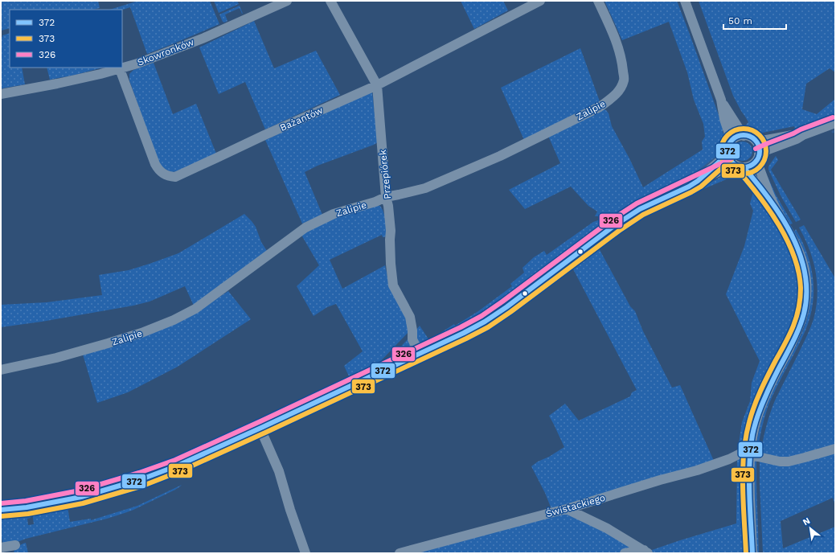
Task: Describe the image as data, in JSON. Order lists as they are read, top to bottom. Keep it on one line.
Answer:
{"streets":{"street":["Skowronków","Zalipie","Bażantów","Przepiórek","Świstackiego"]},"crossings":[["Skowronków","Bażantów"],["Zalipie","Przepiórek"],["Bażantów","Przepiórek"]],"lines":["transit line 326","transit line 373","transit line 372"],"legend":["372","373","326"],"scale_bar":"50 m","north":"top left"}
